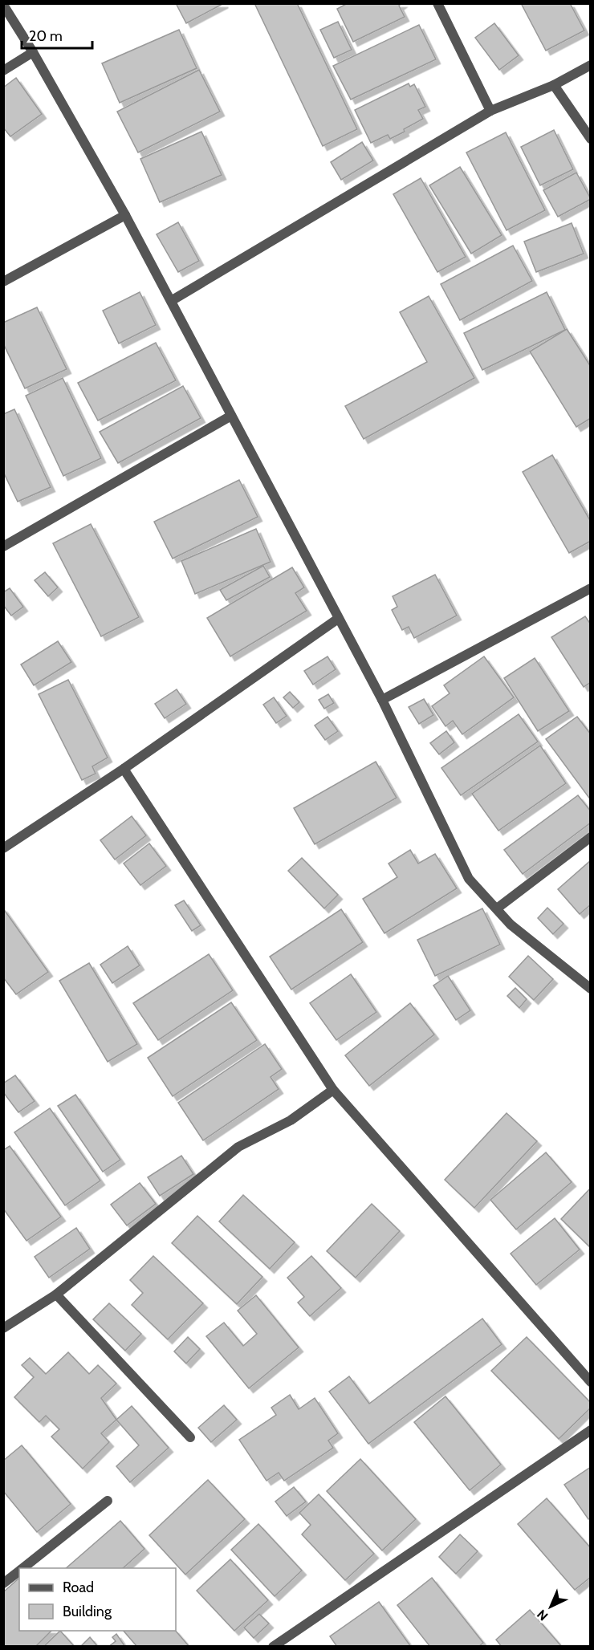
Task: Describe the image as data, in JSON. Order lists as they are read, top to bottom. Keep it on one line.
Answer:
{"legend":["Road","Building"],"scale_bar":"20 m","north":"bottom left"}
